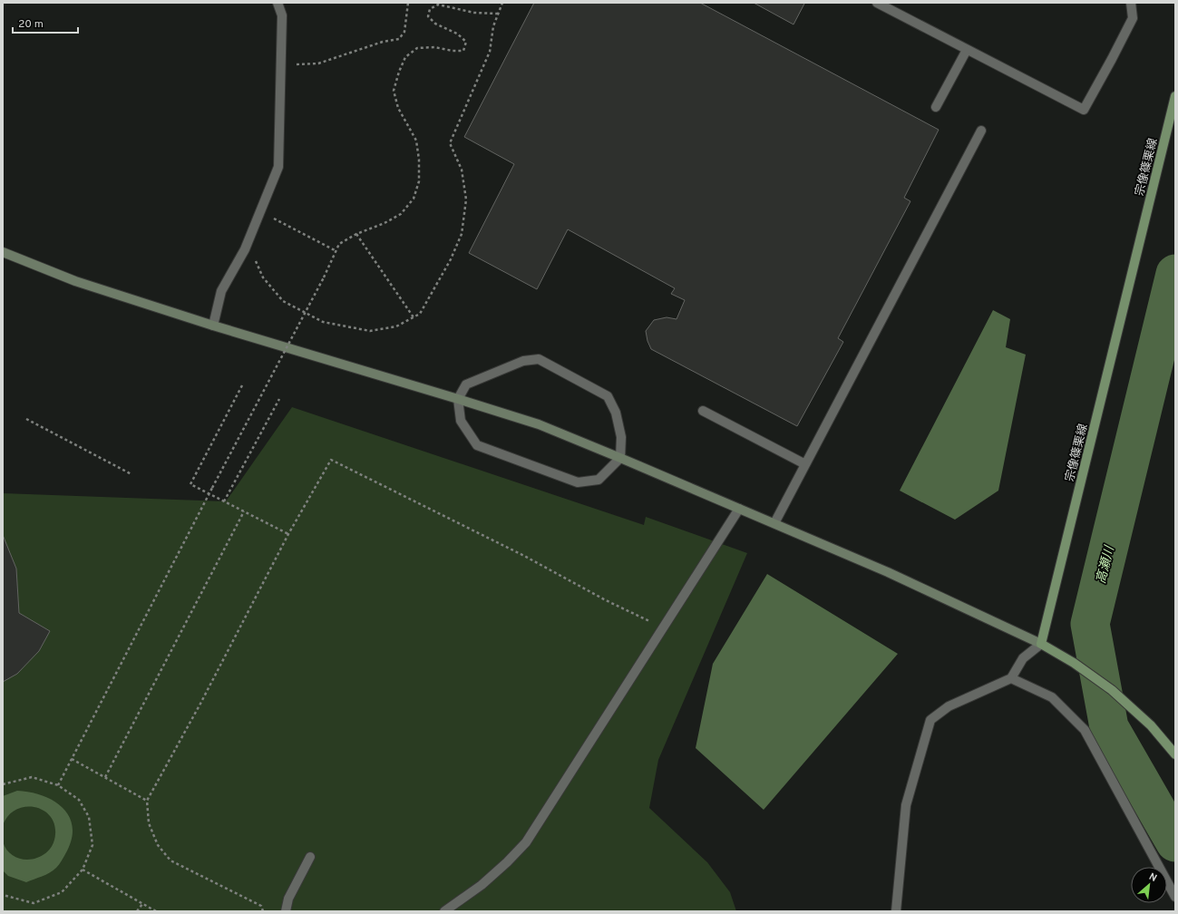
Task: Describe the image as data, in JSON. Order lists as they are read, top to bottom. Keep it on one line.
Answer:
{"streets":{"main road":["宗像篠栗線"]},"water":["高瀬川"],"scale_bar":"20 m","north":"top right"}
